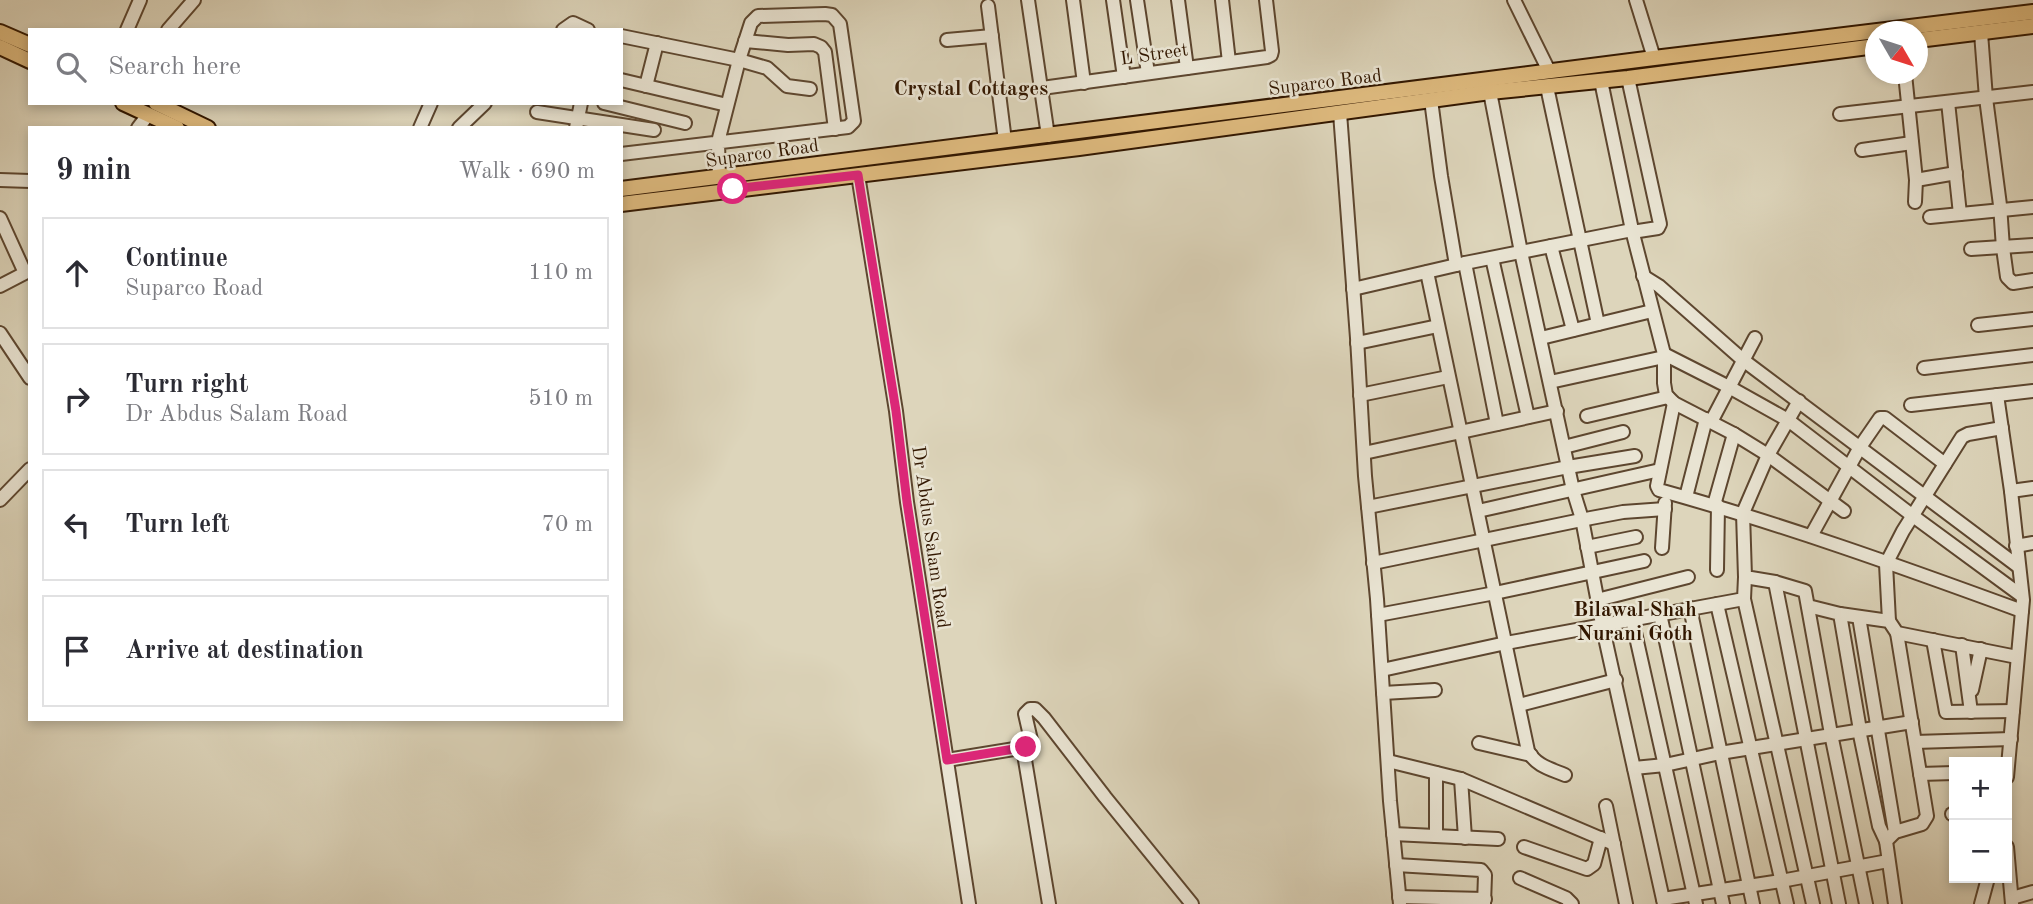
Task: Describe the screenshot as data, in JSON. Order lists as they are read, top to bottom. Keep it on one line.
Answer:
{"streets":{"main road":["Suparco Road"],"street":["L Street","Dr Abdus Salam Road"]},"crossings":[["Suparco Road","Dr Abdus Salam Road"]],"districts":["Crystal Cottages","Bilawal Shah Nurani Goth"],"north":"bottom right","page":{"search":"Search here","heading":["9 min","Walk · 690 m"],"list":[["Continue","Suparco Road","110 m"],["Turn right","Dr Abdus Salam Road","510 m"],["Turn left","70 m"],"Arrive at destination"],"map_buttons":["+","−"]}}
